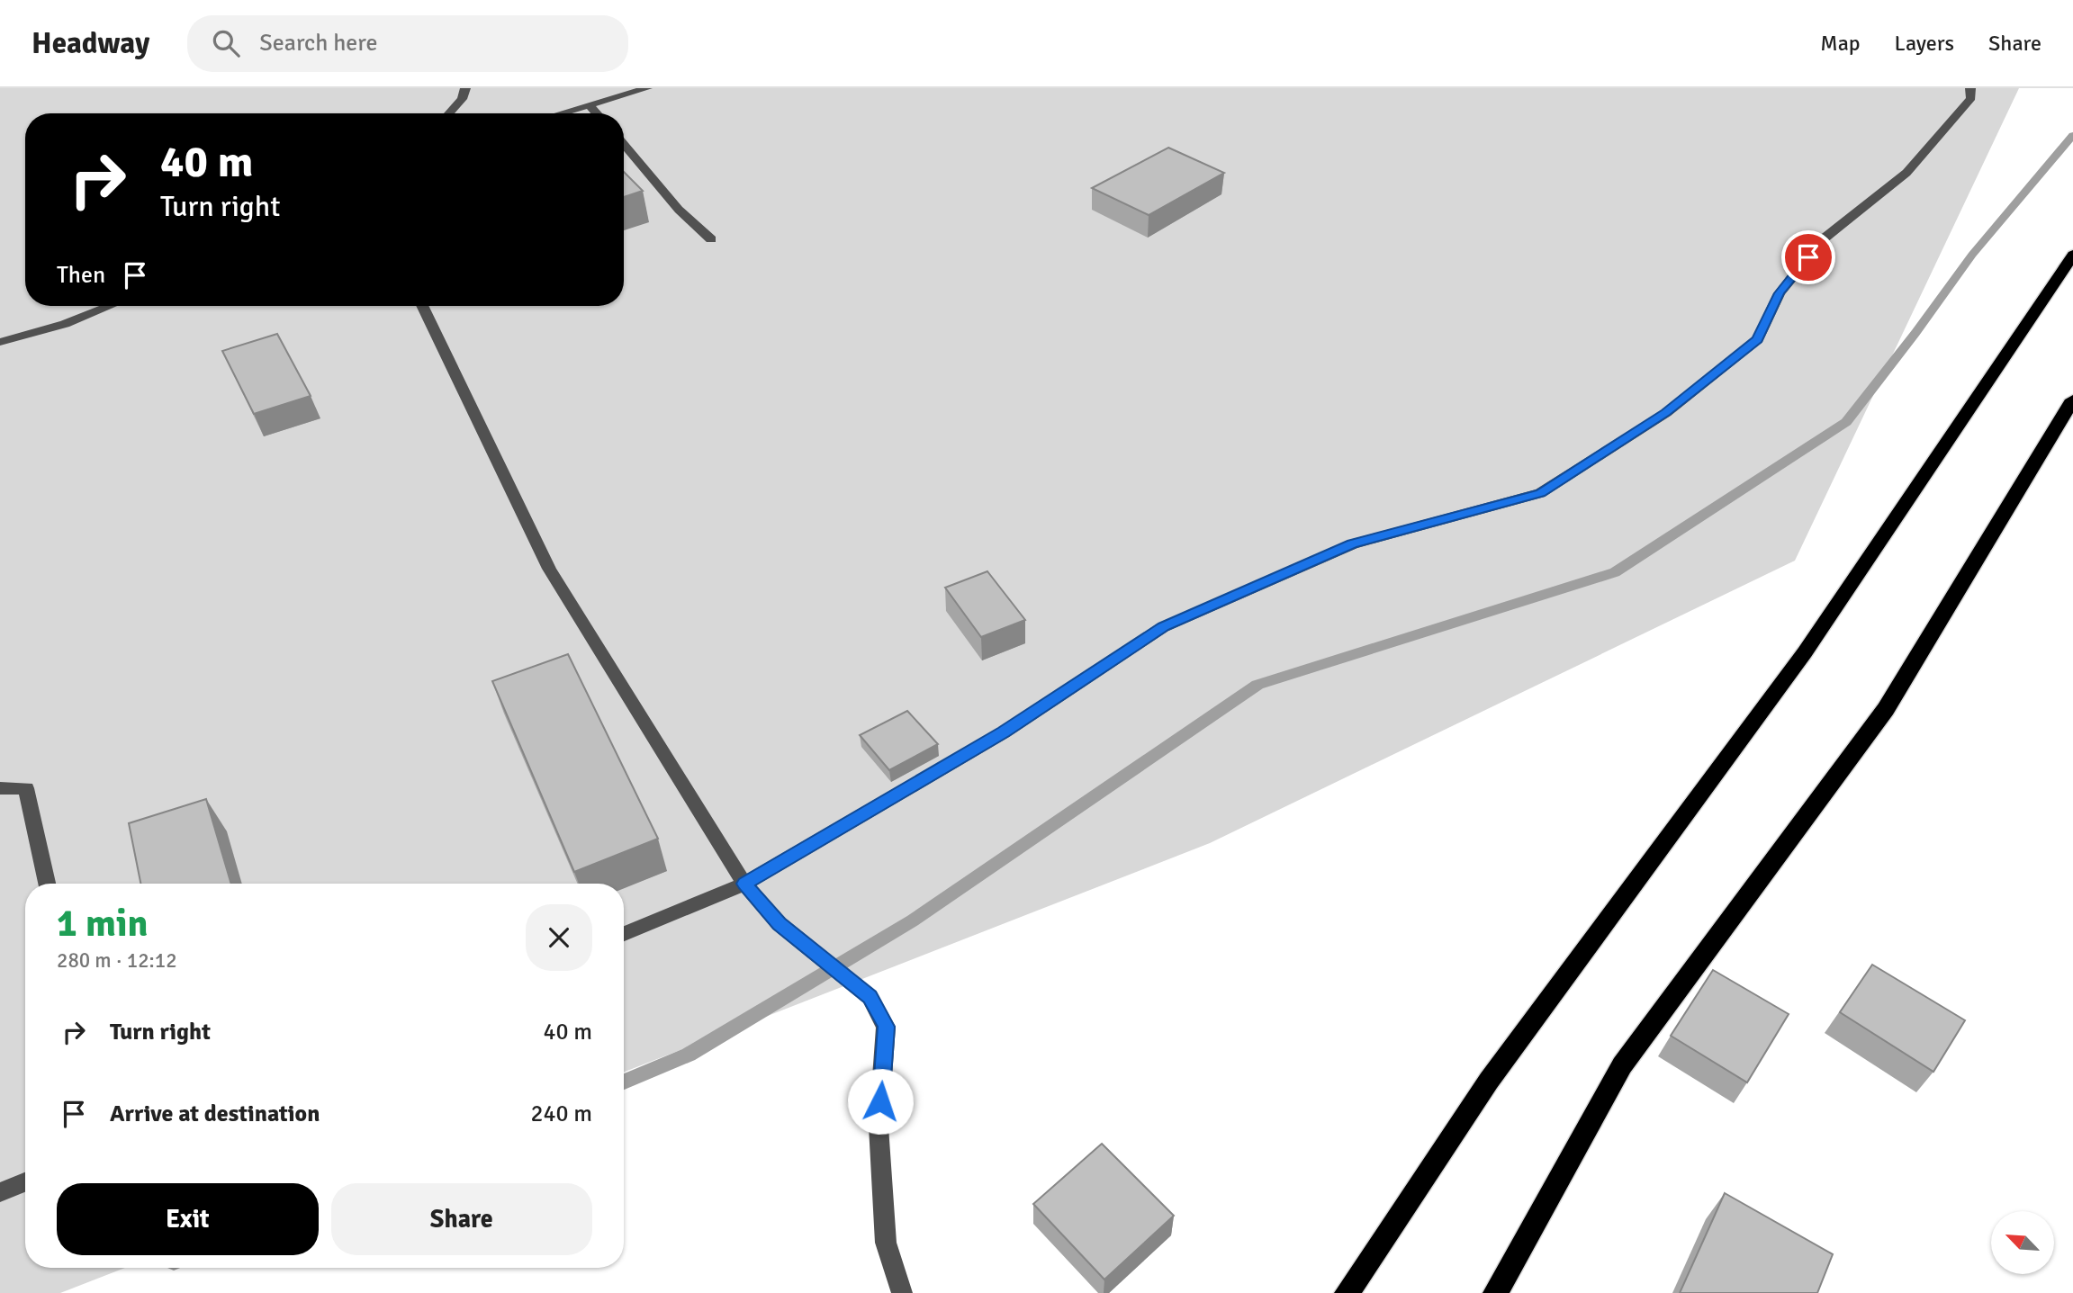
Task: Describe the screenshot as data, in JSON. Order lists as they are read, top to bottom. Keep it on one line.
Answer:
{"north":"top left","page":{"header":"Headway","search":"Search here","nav":["Map","Layers","Share"],"turn":["40 m","Turn right"],"then":"Then","heading":["1 min","280 m · 12:12"],"list":[{"name":"Turn right","value":"40 m"},{"name":"Arrive at destination","value":"240 m"}],"buttons":["Exit","Share"]}}
